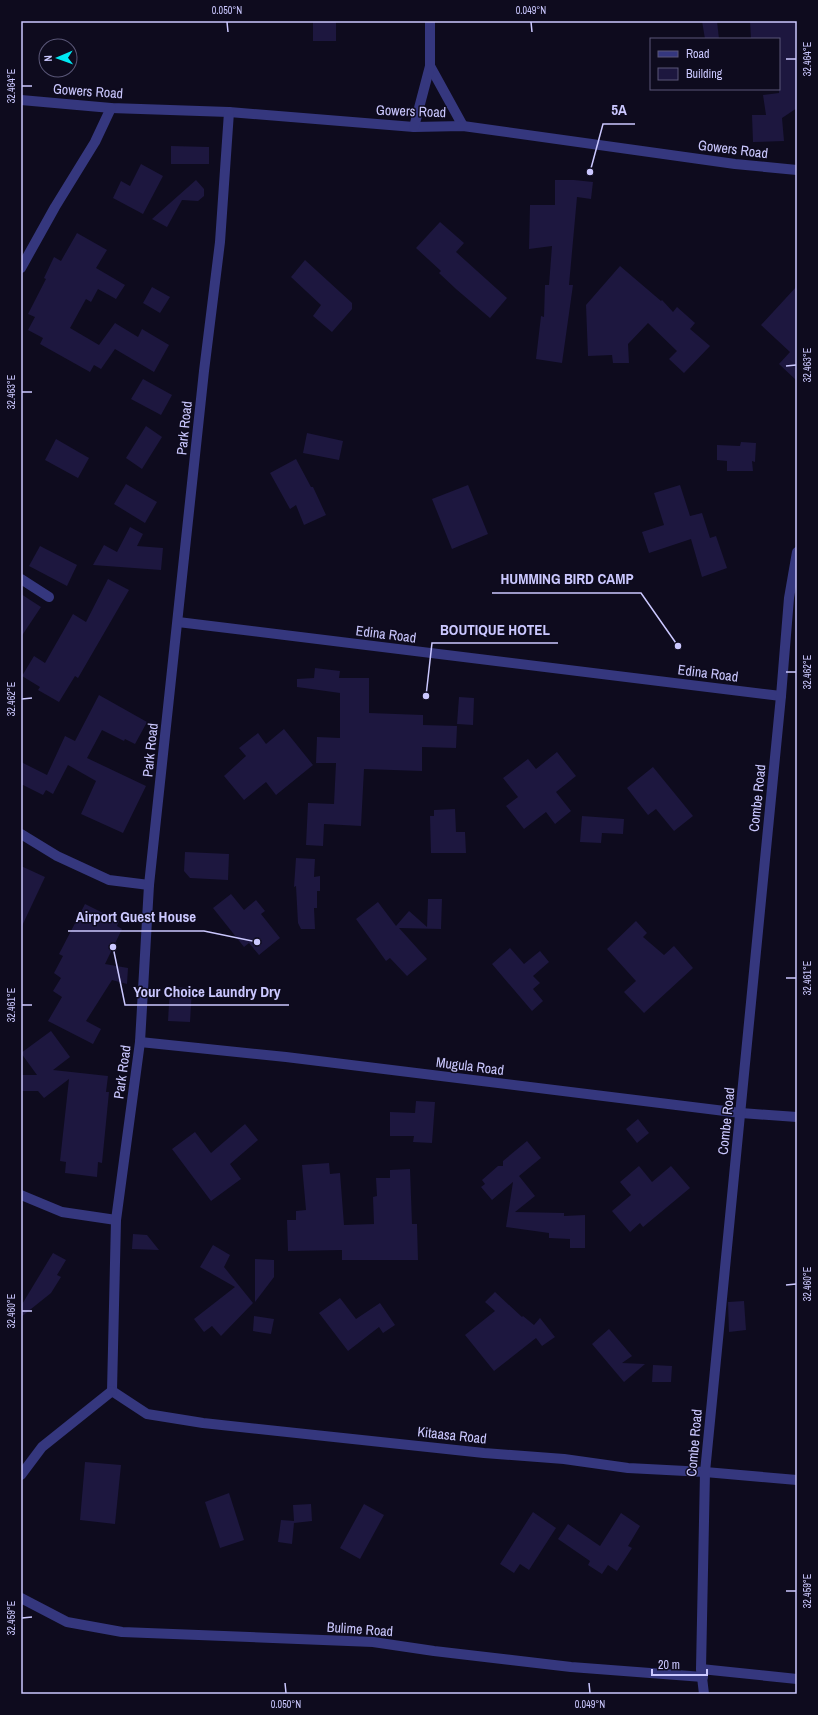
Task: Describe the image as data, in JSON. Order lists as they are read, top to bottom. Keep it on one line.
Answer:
{"streets":{"street":["Gowers Road","Park Road","Edina Road","Combe Road","Mugula Road","Kitaasa Road","Bulime Road"]},"crossings":[["Gowers Road","Park Road"],["Park Road","Edina Road"],["Park Road","Mugula Road"],["Park Road","Kitaasa Road"],["Edina Road","Combe Road"],["Combe Road","Mugula Road"],["Combe Road","Kitaasa Road"],["Combe Road","Bulime Road"]],"places":["5A","HUMMING BIRD CAMP","BOUTIQUE HOTEL","Airport Guest House","Your Choice Laundry Dry"],"legend":["Road","Building"],"scale_bar":"20 m","north":"left","coordinates":["0.050°N","0.049°N","32.464°E","32.463°E","32.462°E","32.461°E","32.460°E","32.459°E"]}
